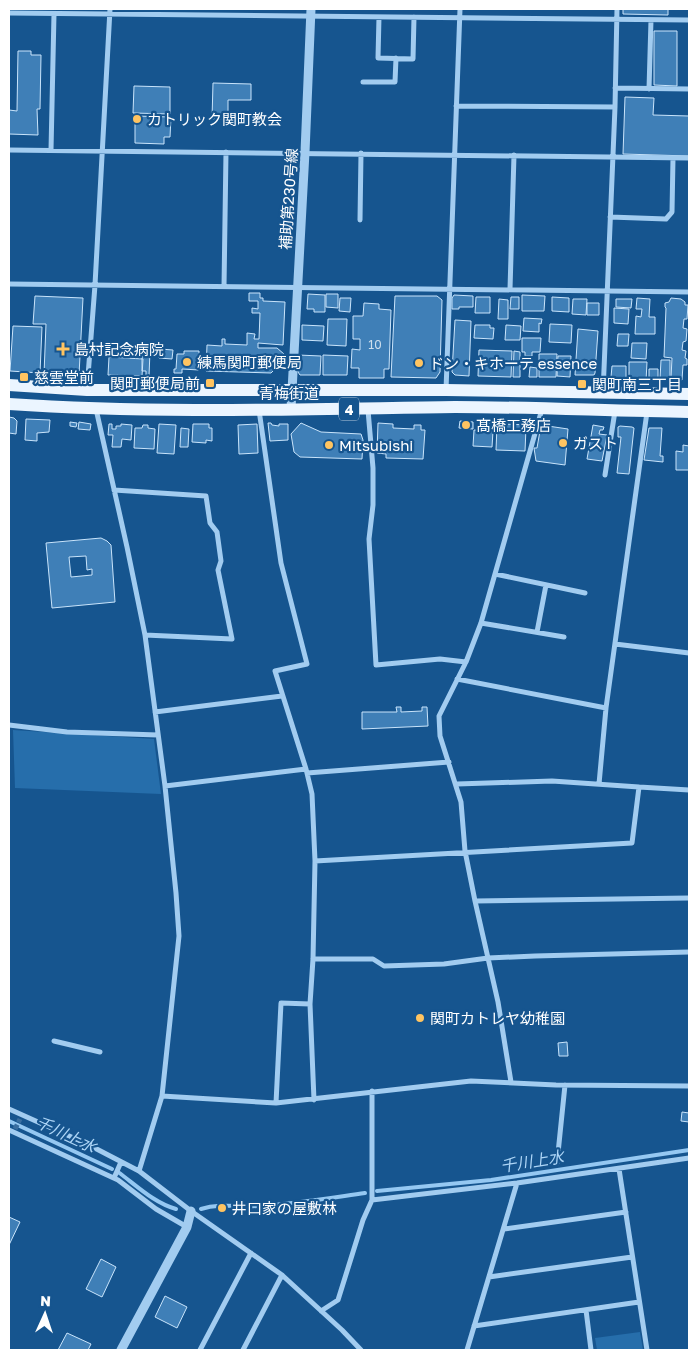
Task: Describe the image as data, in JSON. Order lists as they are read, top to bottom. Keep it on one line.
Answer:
{"streets":{"main road":["青梅街道","4"],"street":["補助第230号線"]},"crossings":[["補助第230号線","青梅街道"]],"water":["千川上水"],"places":{"other":["カトリック関町教会","練馬関町郵便局","ドン・キホーテ essence","髙橋工務店","ガスト","Mitsubishi","関町カトレヤ幼稚園","井口家の屋敷林"],"health":["島村記念病院"],"transit":["慈雲堂前","関町郵便局前","関町南三丁目"]},"house_numbers":["10"],"north":"top"}
